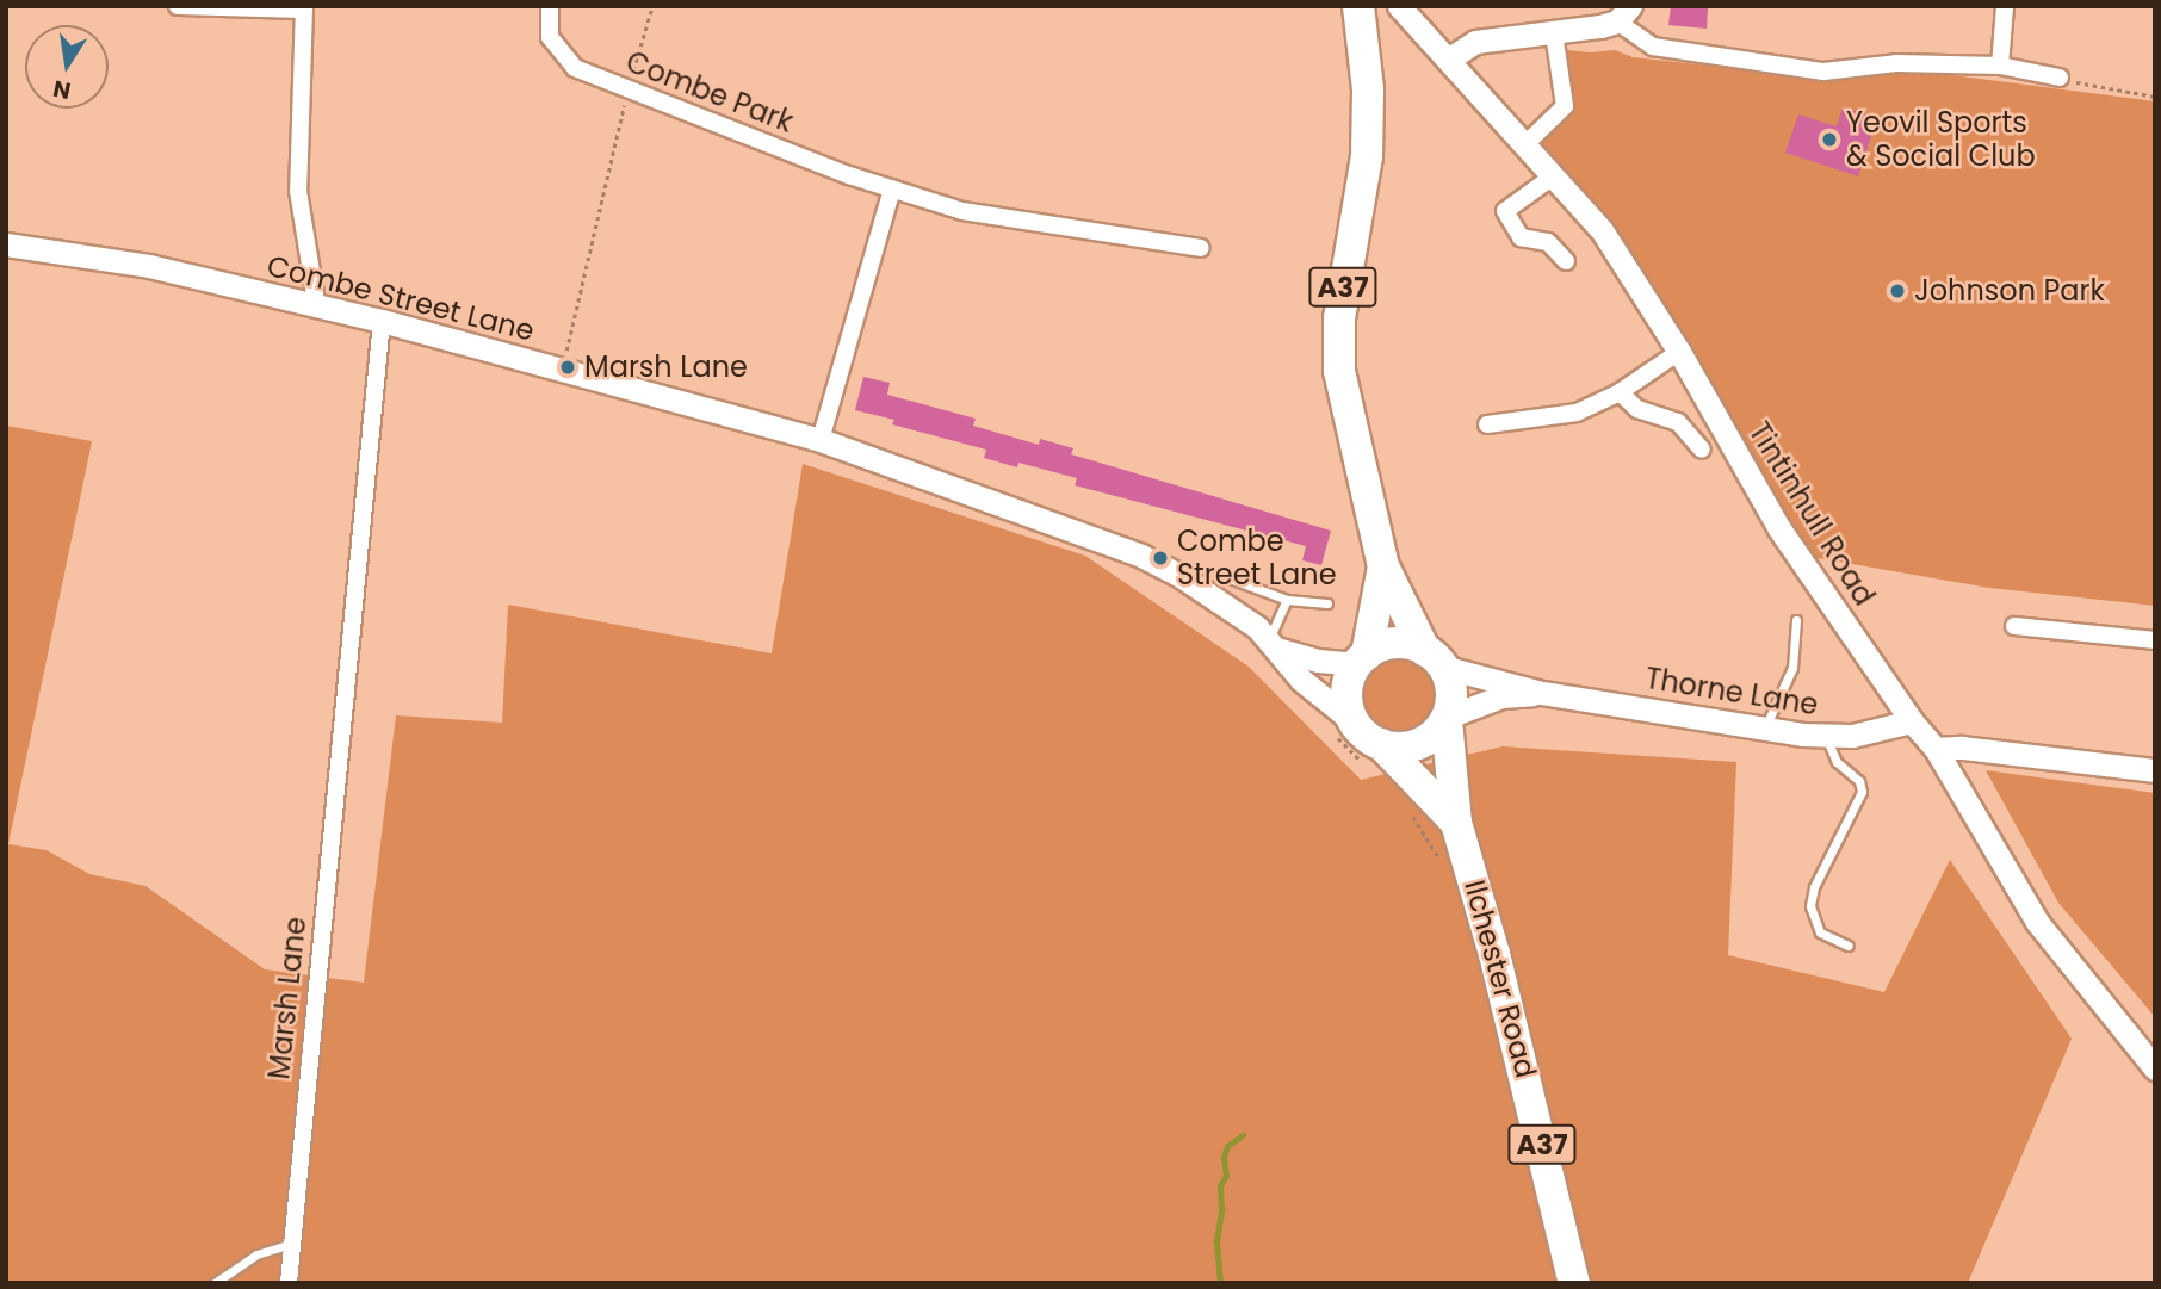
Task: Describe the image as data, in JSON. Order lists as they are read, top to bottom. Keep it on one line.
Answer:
{"streets":{"highway":["A37","Ilchester Road"],"street":["Combe Park","Combe Street Lane","Tintinhull Road","Thorne Lane","Marsh Lane"]},"crossings":[["A37","Combe Street Lane"],["A37","Thorne Lane"],["A37","Ilchester Road"],["Combe Street Lane","Thorne Lane"],["Combe Street Lane","Ilchester Road"],["Combe Street Lane","Marsh Lane"],["Tintinhull Road","Thorne Lane"],["Thorne Lane","Ilchester Road"]],"places":["Yeovil Sports & Social Club","Johnson Park","Marsh Lane","Combe Street Lane"],"north":"bottom"}
